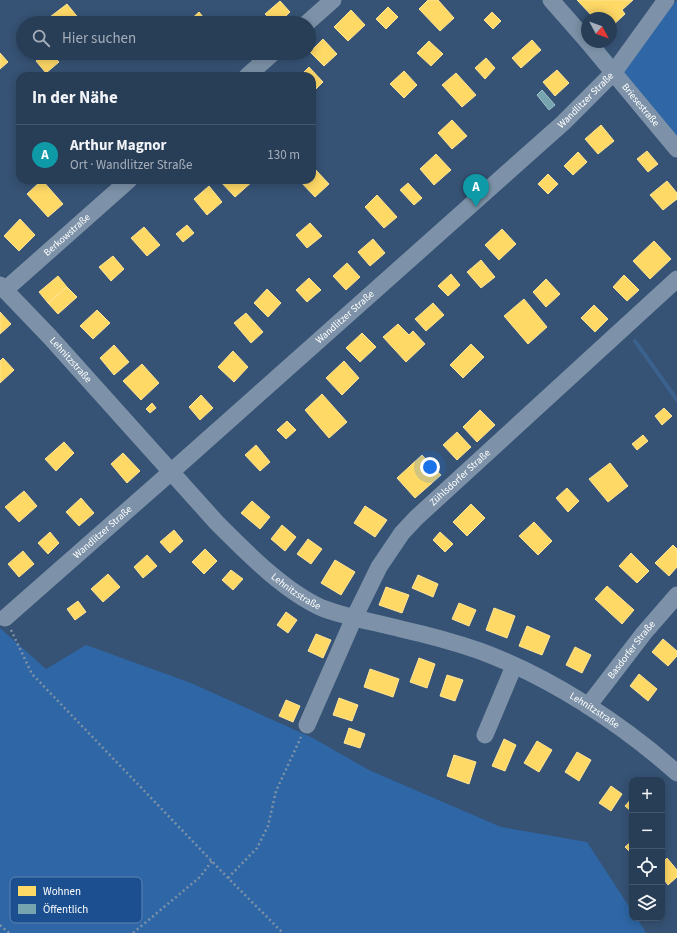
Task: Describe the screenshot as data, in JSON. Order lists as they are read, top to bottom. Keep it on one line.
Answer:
{"streets":{"street":["Wandlitzer Straße","Briesestraße","Berkowstraße","Lehnitzstraße","Zühlsdorfer Straße","Basdorfer Straße"]},"crossings":[["Wandlitzer Straße","Briesestraße"],["Wandlitzer Straße","Lehnitzstraße"],["Berkowstraße","Lehnitzstraße"],["Lehnitzstraße","Zühlsdorfer Straße"],["Lehnitzstraße","Basdorfer Straße"]],"legend":["Wohnen","Öffentlich"],"north":"bottom right","page":{"search":"Hier suchen","heading":"In der Nähe","list":[{"mark":"A","name":"Arthur Magnor","note":"Ort · Wandlitzer Straße","value":"130 m"}],"pins":"A","map_buttons":["+","−"]}}
